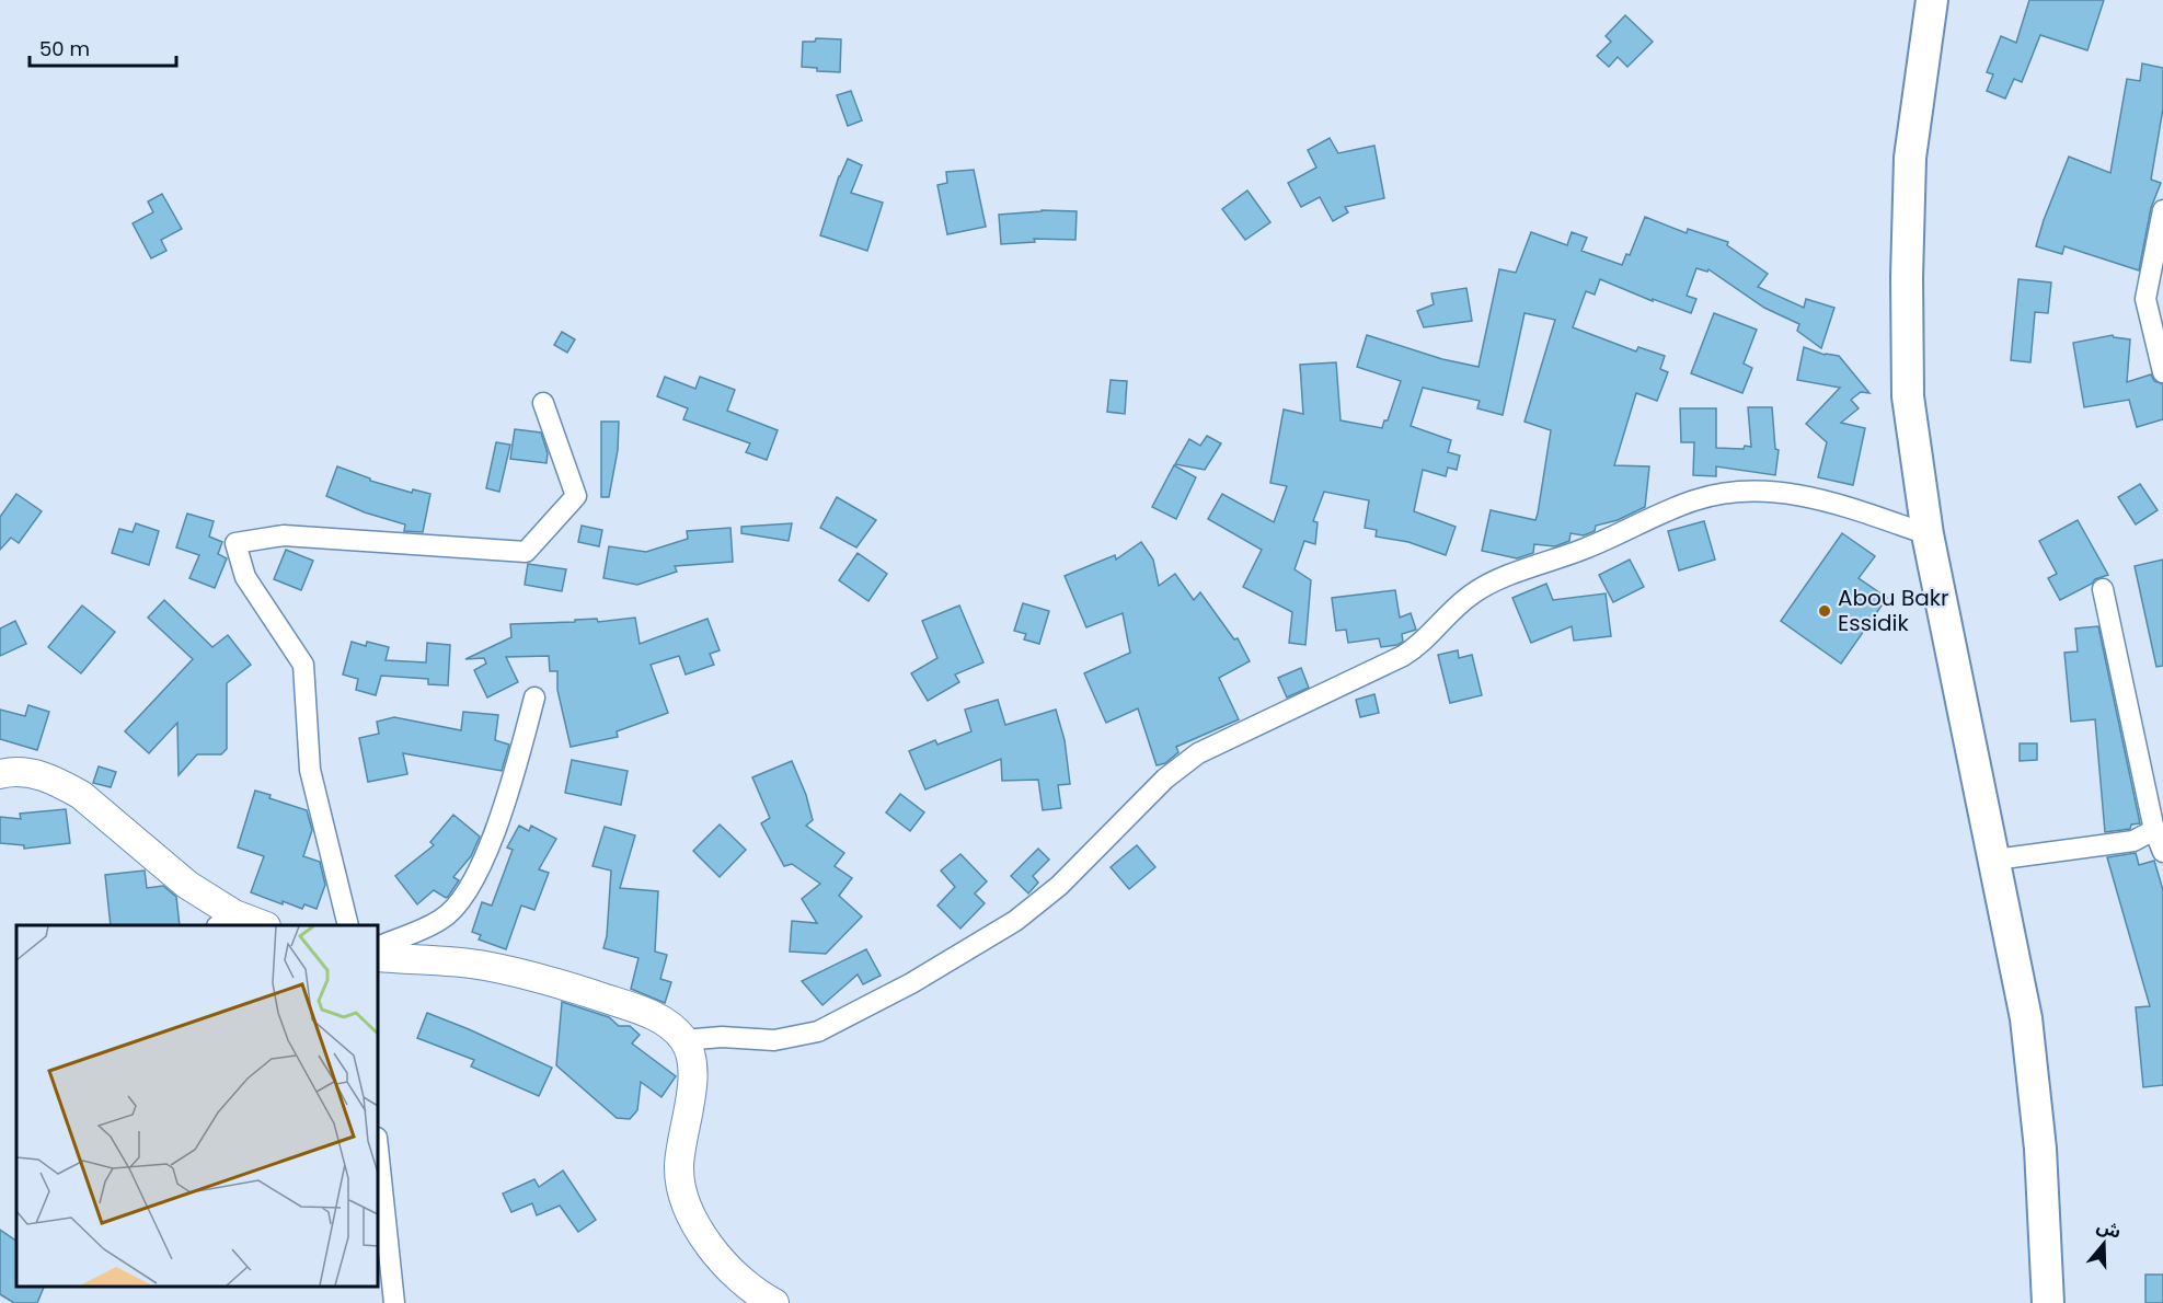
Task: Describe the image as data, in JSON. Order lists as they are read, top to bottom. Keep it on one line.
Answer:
{"places":["Abou Bakr Essidik"],"scale_bar":"50 m","north":"top"}
